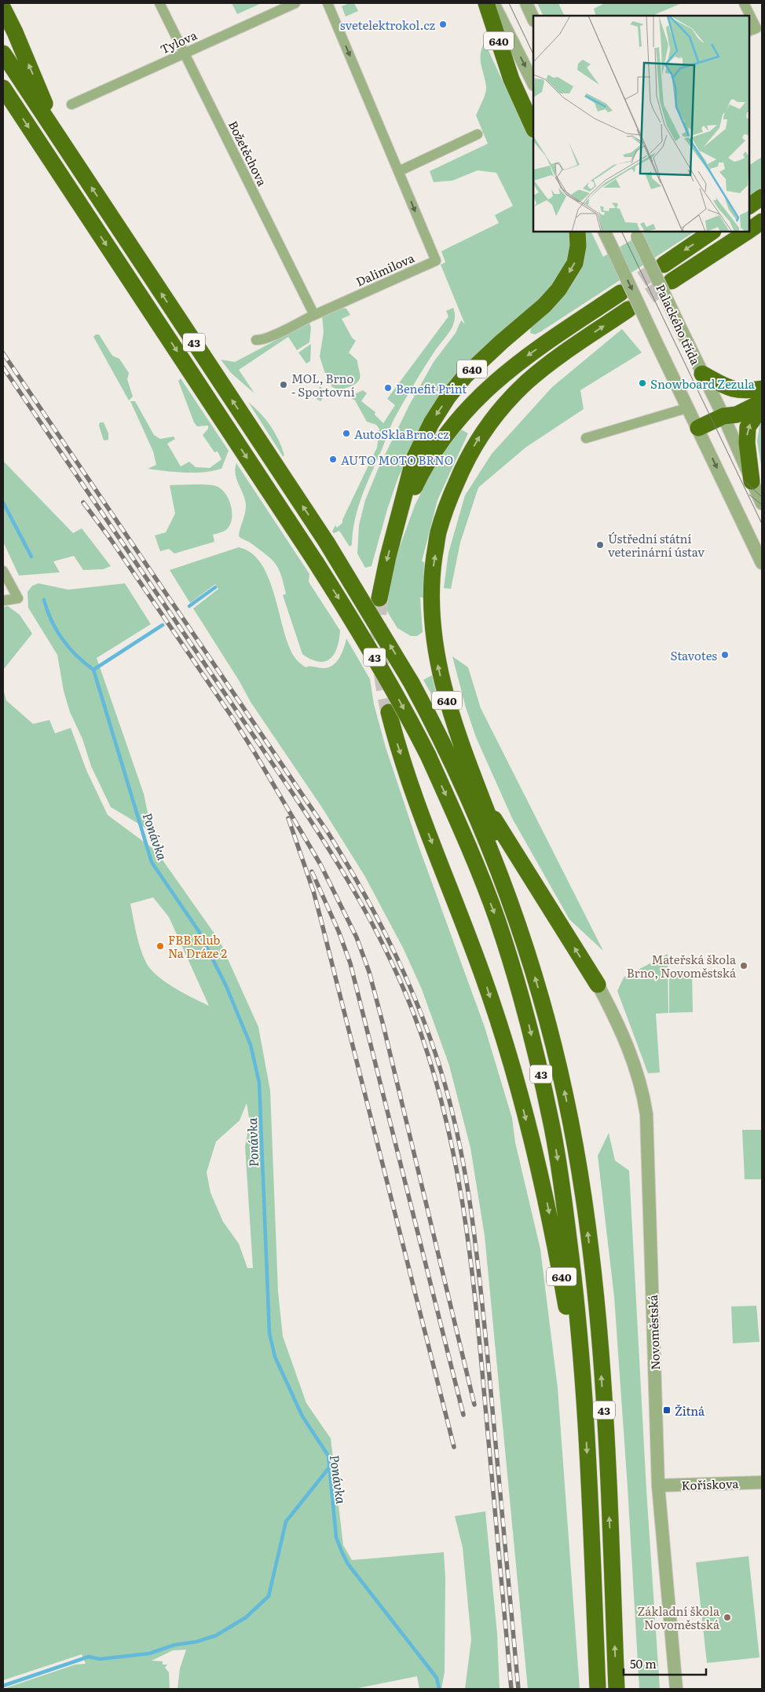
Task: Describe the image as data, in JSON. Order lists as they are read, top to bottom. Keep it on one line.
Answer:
{"streets":{"highway":["640","43"],"street":["Tylova","Božetěchova","Dalimilova","Palackého třída","Novoměstská","Kořískova"]},"crossings":[["640","43"],["Tylova","Božetěchova"],["Božetěchova","Dalimilova"],["Novoměstská","Kořískova"]],"water":["Ponávka"],"places":{"other":["svetelektrokol.cz","Snowboard Zezula","MOL, Brno - Sportovní","Benefit Print","AutoSklaBrno.cz","AUTO MOTO BRNO","Ústřední státní veterinární ústav","Stavotes","FBB Klub Na Dráze 2","Mateřská škola Brno, Novoměstská","Základní škola Novoměstská"],"transit":["Žitná"]},"scale_bar":"50 m"}
